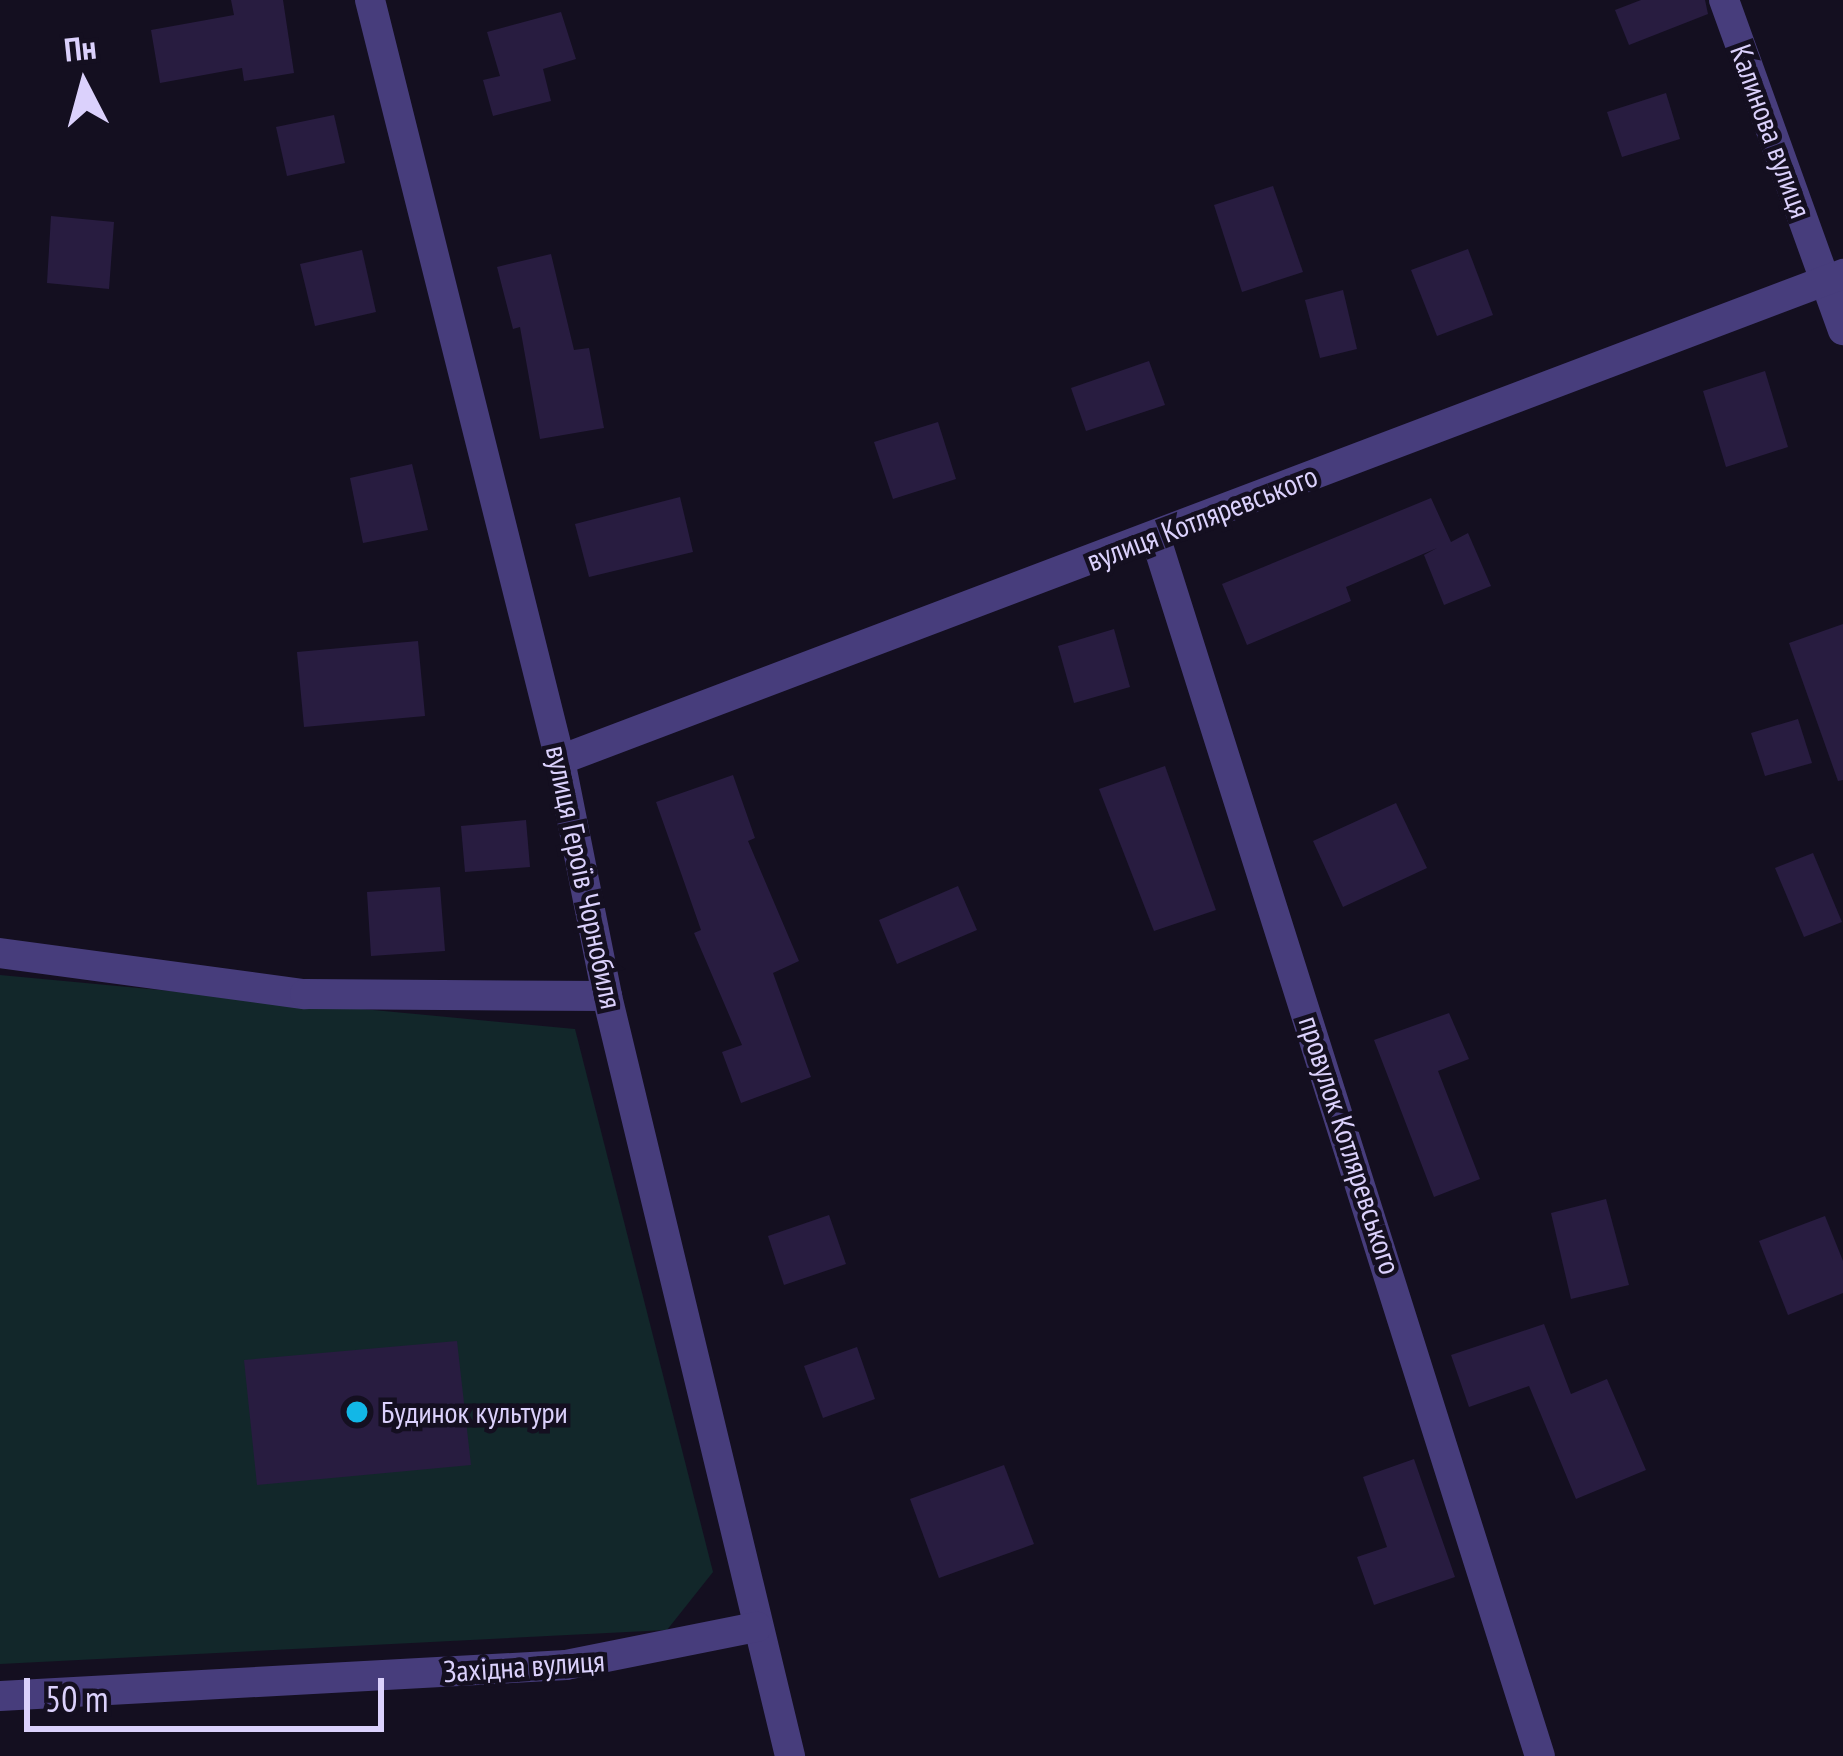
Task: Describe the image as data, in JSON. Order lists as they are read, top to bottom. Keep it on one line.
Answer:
{"streets":{"street":["Калинова вулиця","вулиця Котляревського","вулиця Героїв Чорнобиля","провулок Котляревського","Західна вулиця"]},"crossings":[["Калинова вулиця","вулиця Котляревського"],["вулиця Котляревського","вулиця Героїв Чорнобиля"],["вулиця Котляревського","провулок Котляревського"],["вулиця Героїв Чорнобиля","Західна вулиця"]],"places":["Будинок культури"],"scale_bar":"50 m","north":"top"}
